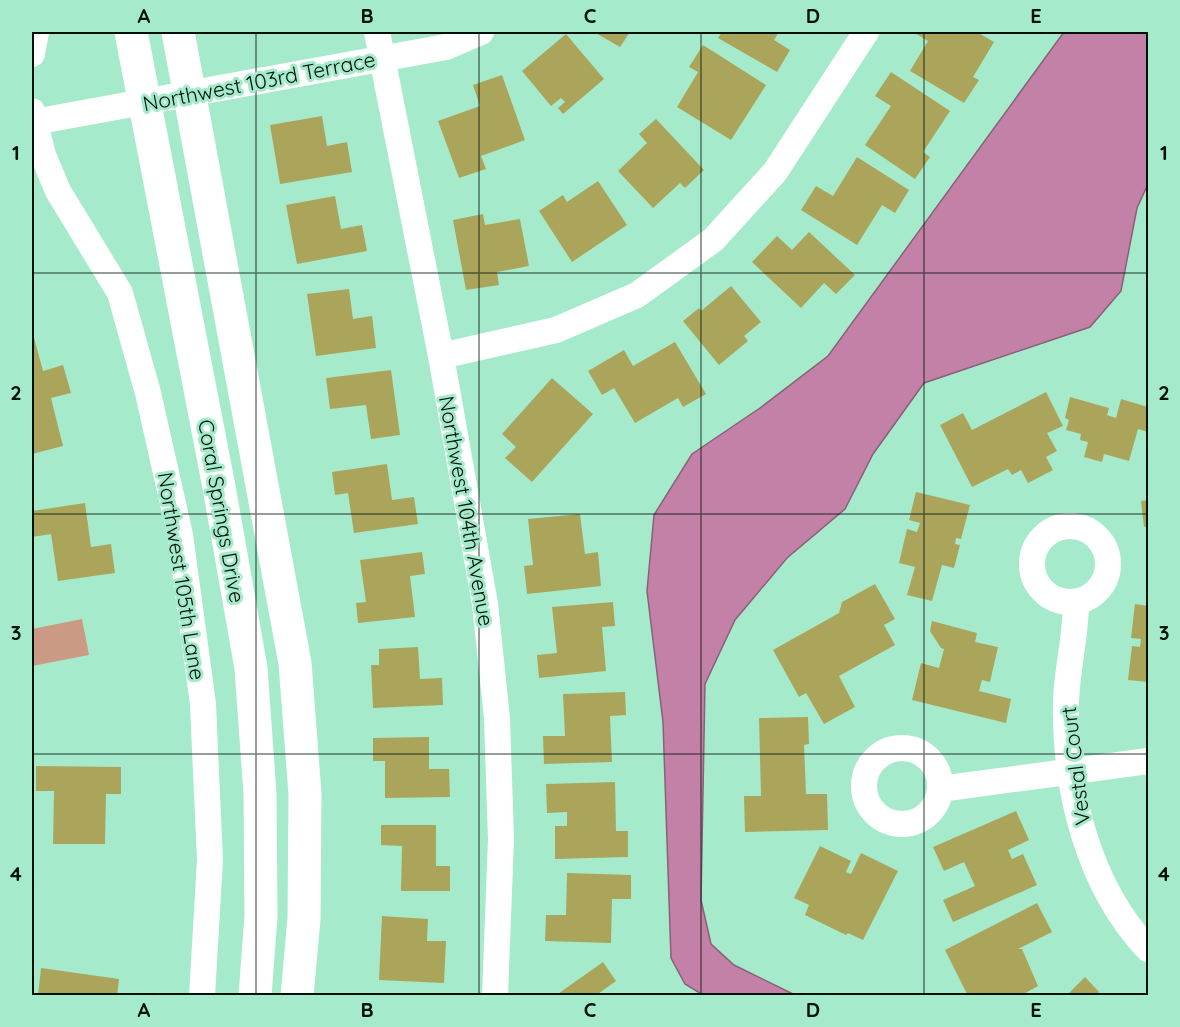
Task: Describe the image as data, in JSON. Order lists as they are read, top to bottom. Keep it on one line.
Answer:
{"streets":{"main road":["Coral Springs Drive"],"street":["Northwest 103rd Terrace","Northwest 104th Avenue","Northwest 105th Lane","Vestal Court"]},"crossings":[["Northwest 103rd Terrace","Coral Springs Drive"],["Northwest 103rd Terrace","Northwest 104th Avenue"],["Northwest 103rd Terrace","Northwest 105th Lane"]],"grid":{"columns":["A","B","C","D","E"],"rows":["1","2","3","4"]}}
